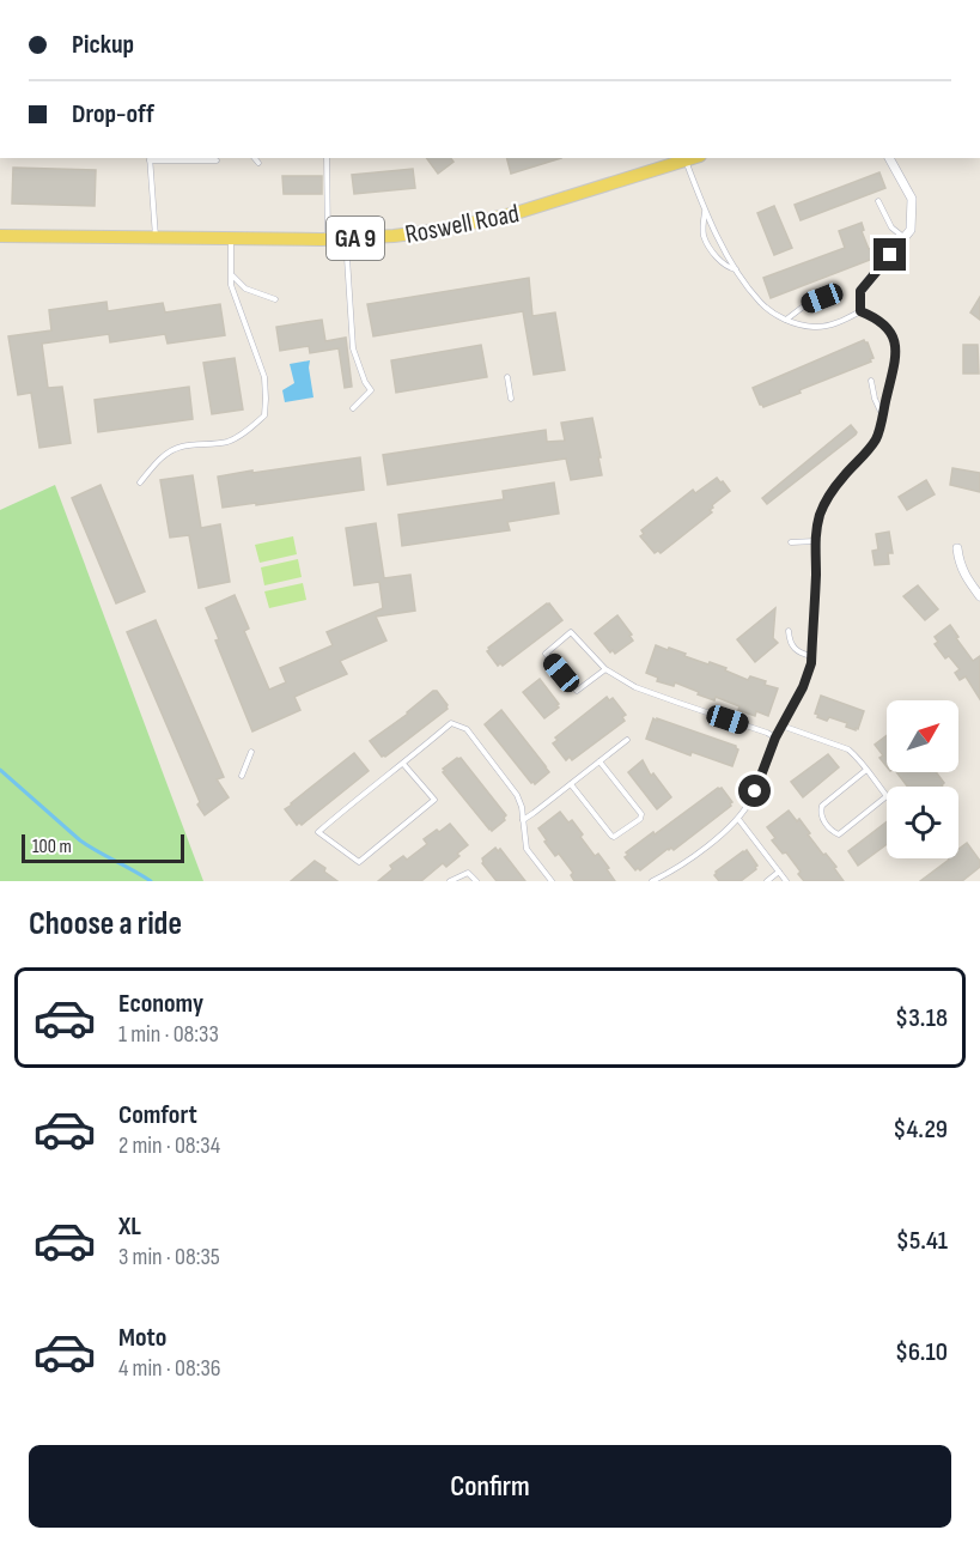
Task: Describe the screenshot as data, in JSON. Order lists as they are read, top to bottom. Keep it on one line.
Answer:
{"streets":{"main road":["Roswell Road","GA 9"]},"scale_bar":"100 m","north":"top right","page":{"banner":["Pickup","Drop-off"],"scale":"100 m","heading":"Choose a ride","list":[{"name":"Economy","note":"1 min · 08:33","value":"$3.18"},{"name":"Comfort","note":"2 min · 08:34","value":"$4.29"},{"name":"XL","note":"3 min · 08:35","value":"$5.41"},{"name":"Moto","note":"4 min · 08:36","value":"$6.10"}],"buttons":"Confirm"}}
